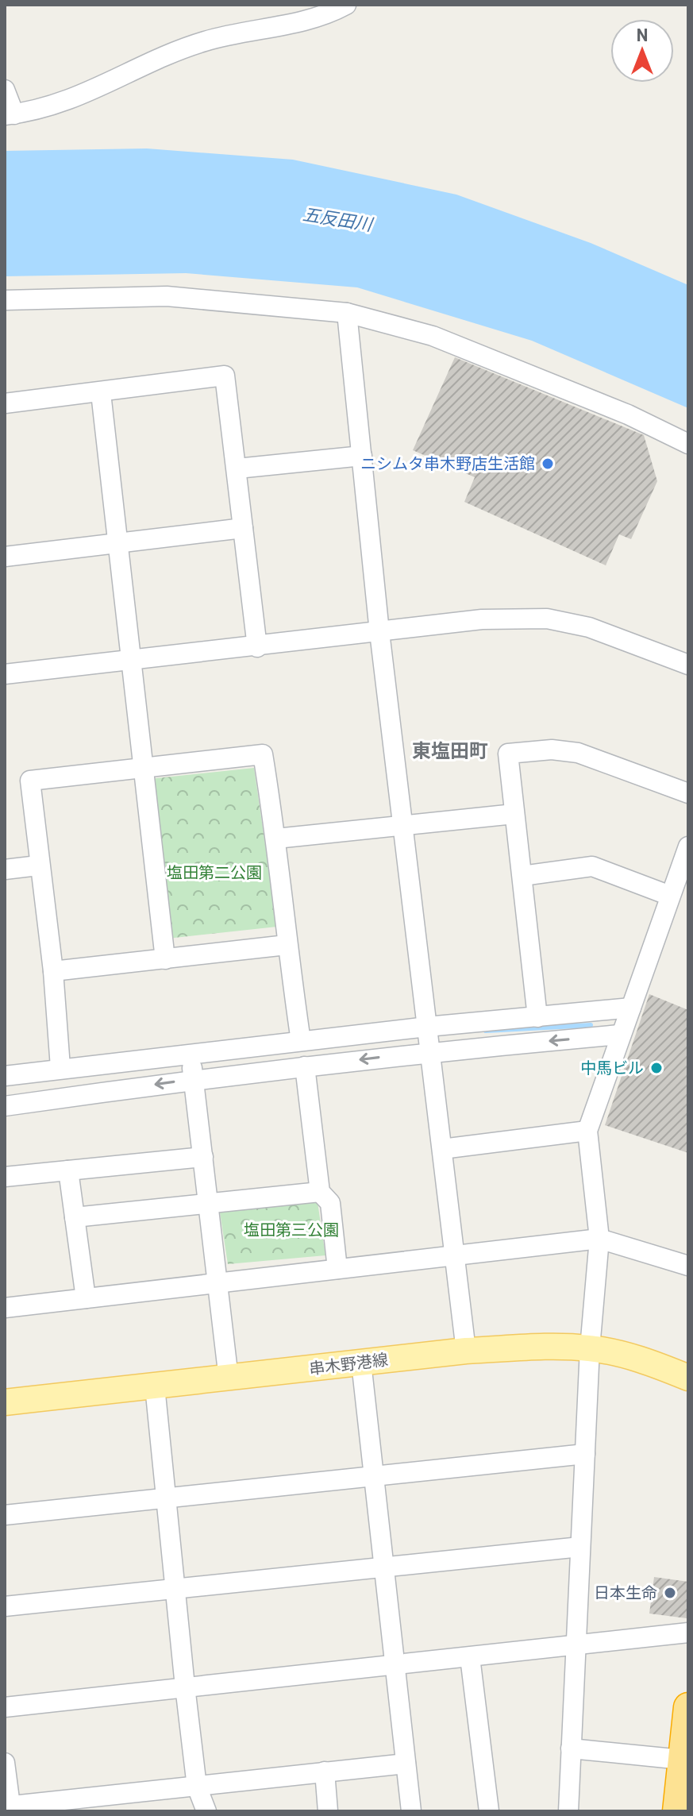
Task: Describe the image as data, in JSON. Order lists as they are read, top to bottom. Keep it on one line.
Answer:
{"streets":{"main road":["串木野港線"]},"districts":["東塩田町"],"water":["五反田川"],"parks":["塩田第二公園","塩田第三公園"],"places":["ニシムタ串木野店生活館","中馬ビル","日本生命"],"north":"top"}
